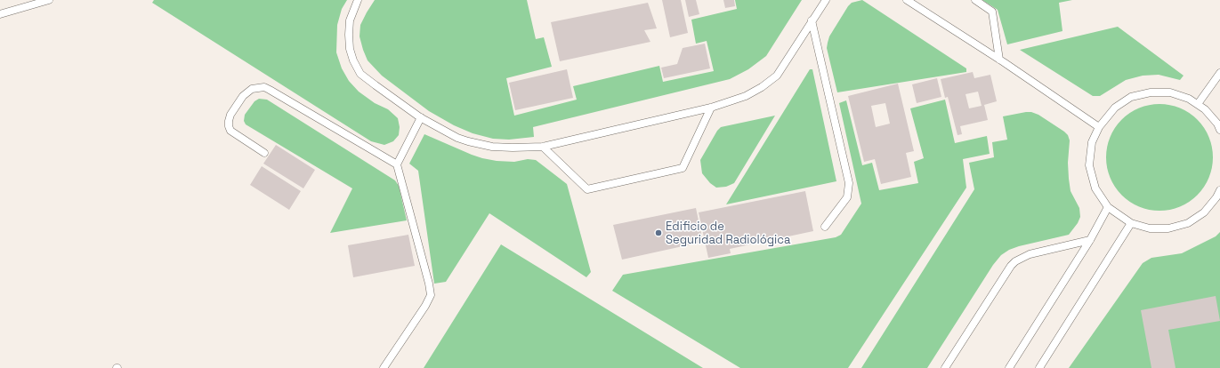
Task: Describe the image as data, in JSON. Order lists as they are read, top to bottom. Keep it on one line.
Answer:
{"places":["Edificio de Seguridad Radiológica"]}
